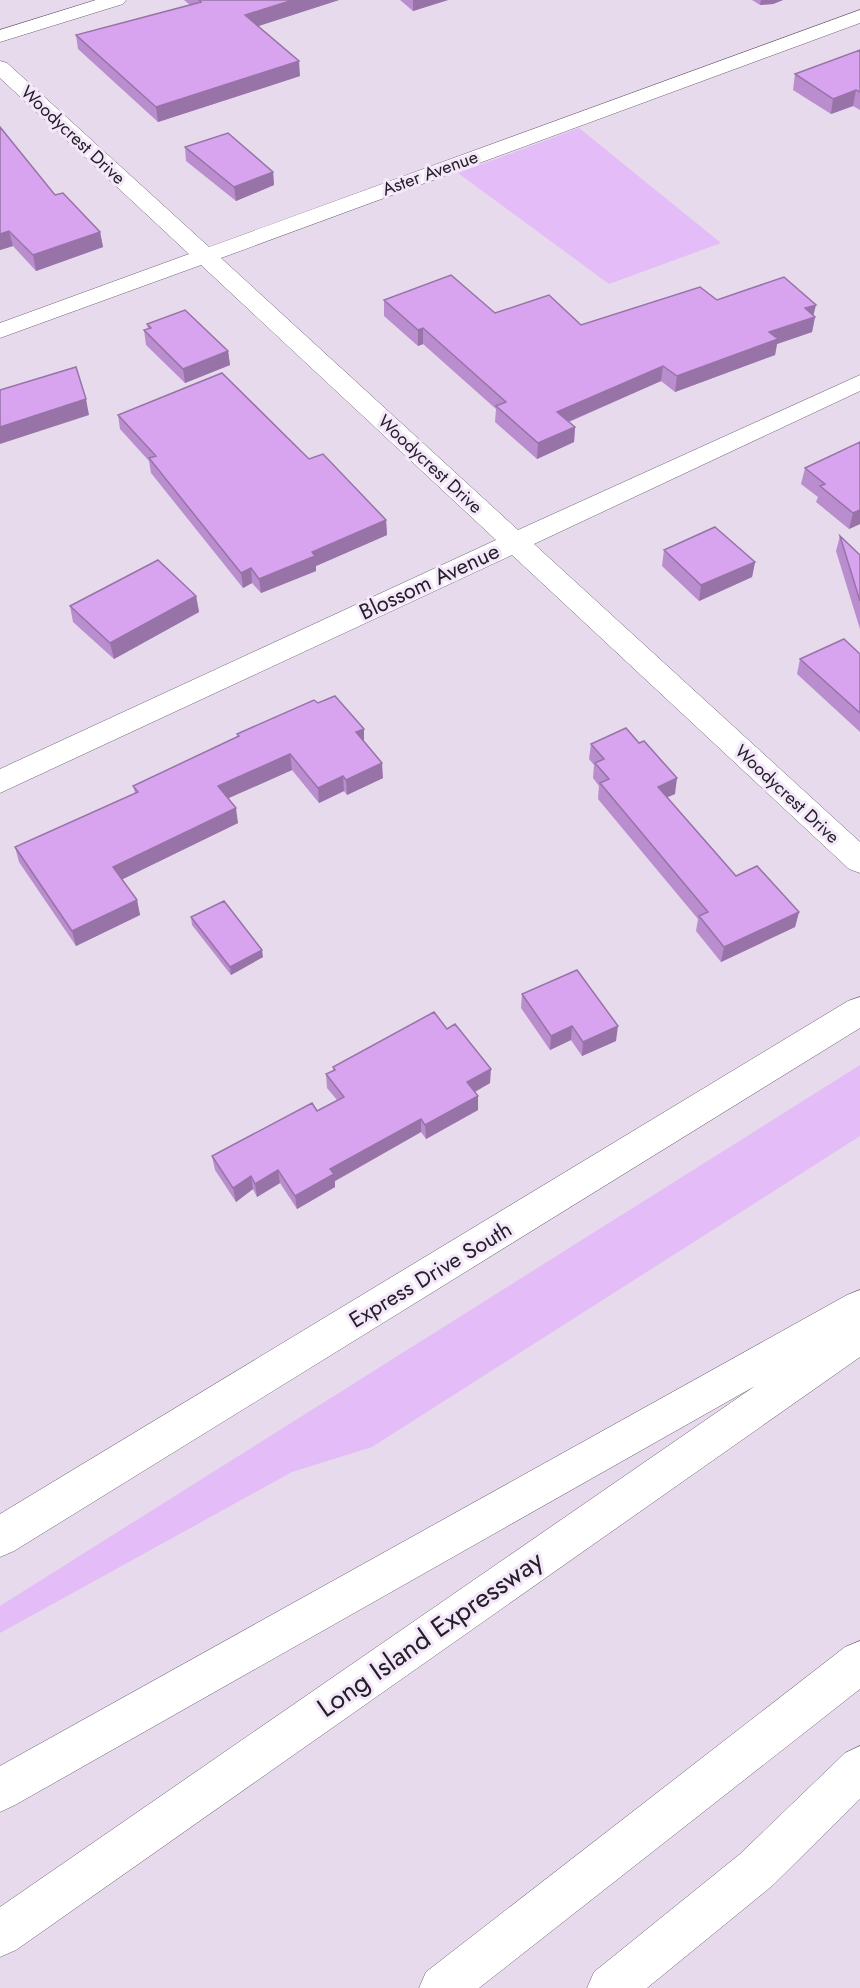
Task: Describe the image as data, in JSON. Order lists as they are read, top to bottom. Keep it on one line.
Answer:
{"streets":{"main road":["Woodycrest Drive","Aster Avenue","Blossom Avenue","Express Drive South","Long Island Expressway"]},"crossings":[["Woodycrest Drive","Aster Avenue"],["Woodycrest Drive","Blossom Avenue"]]}
